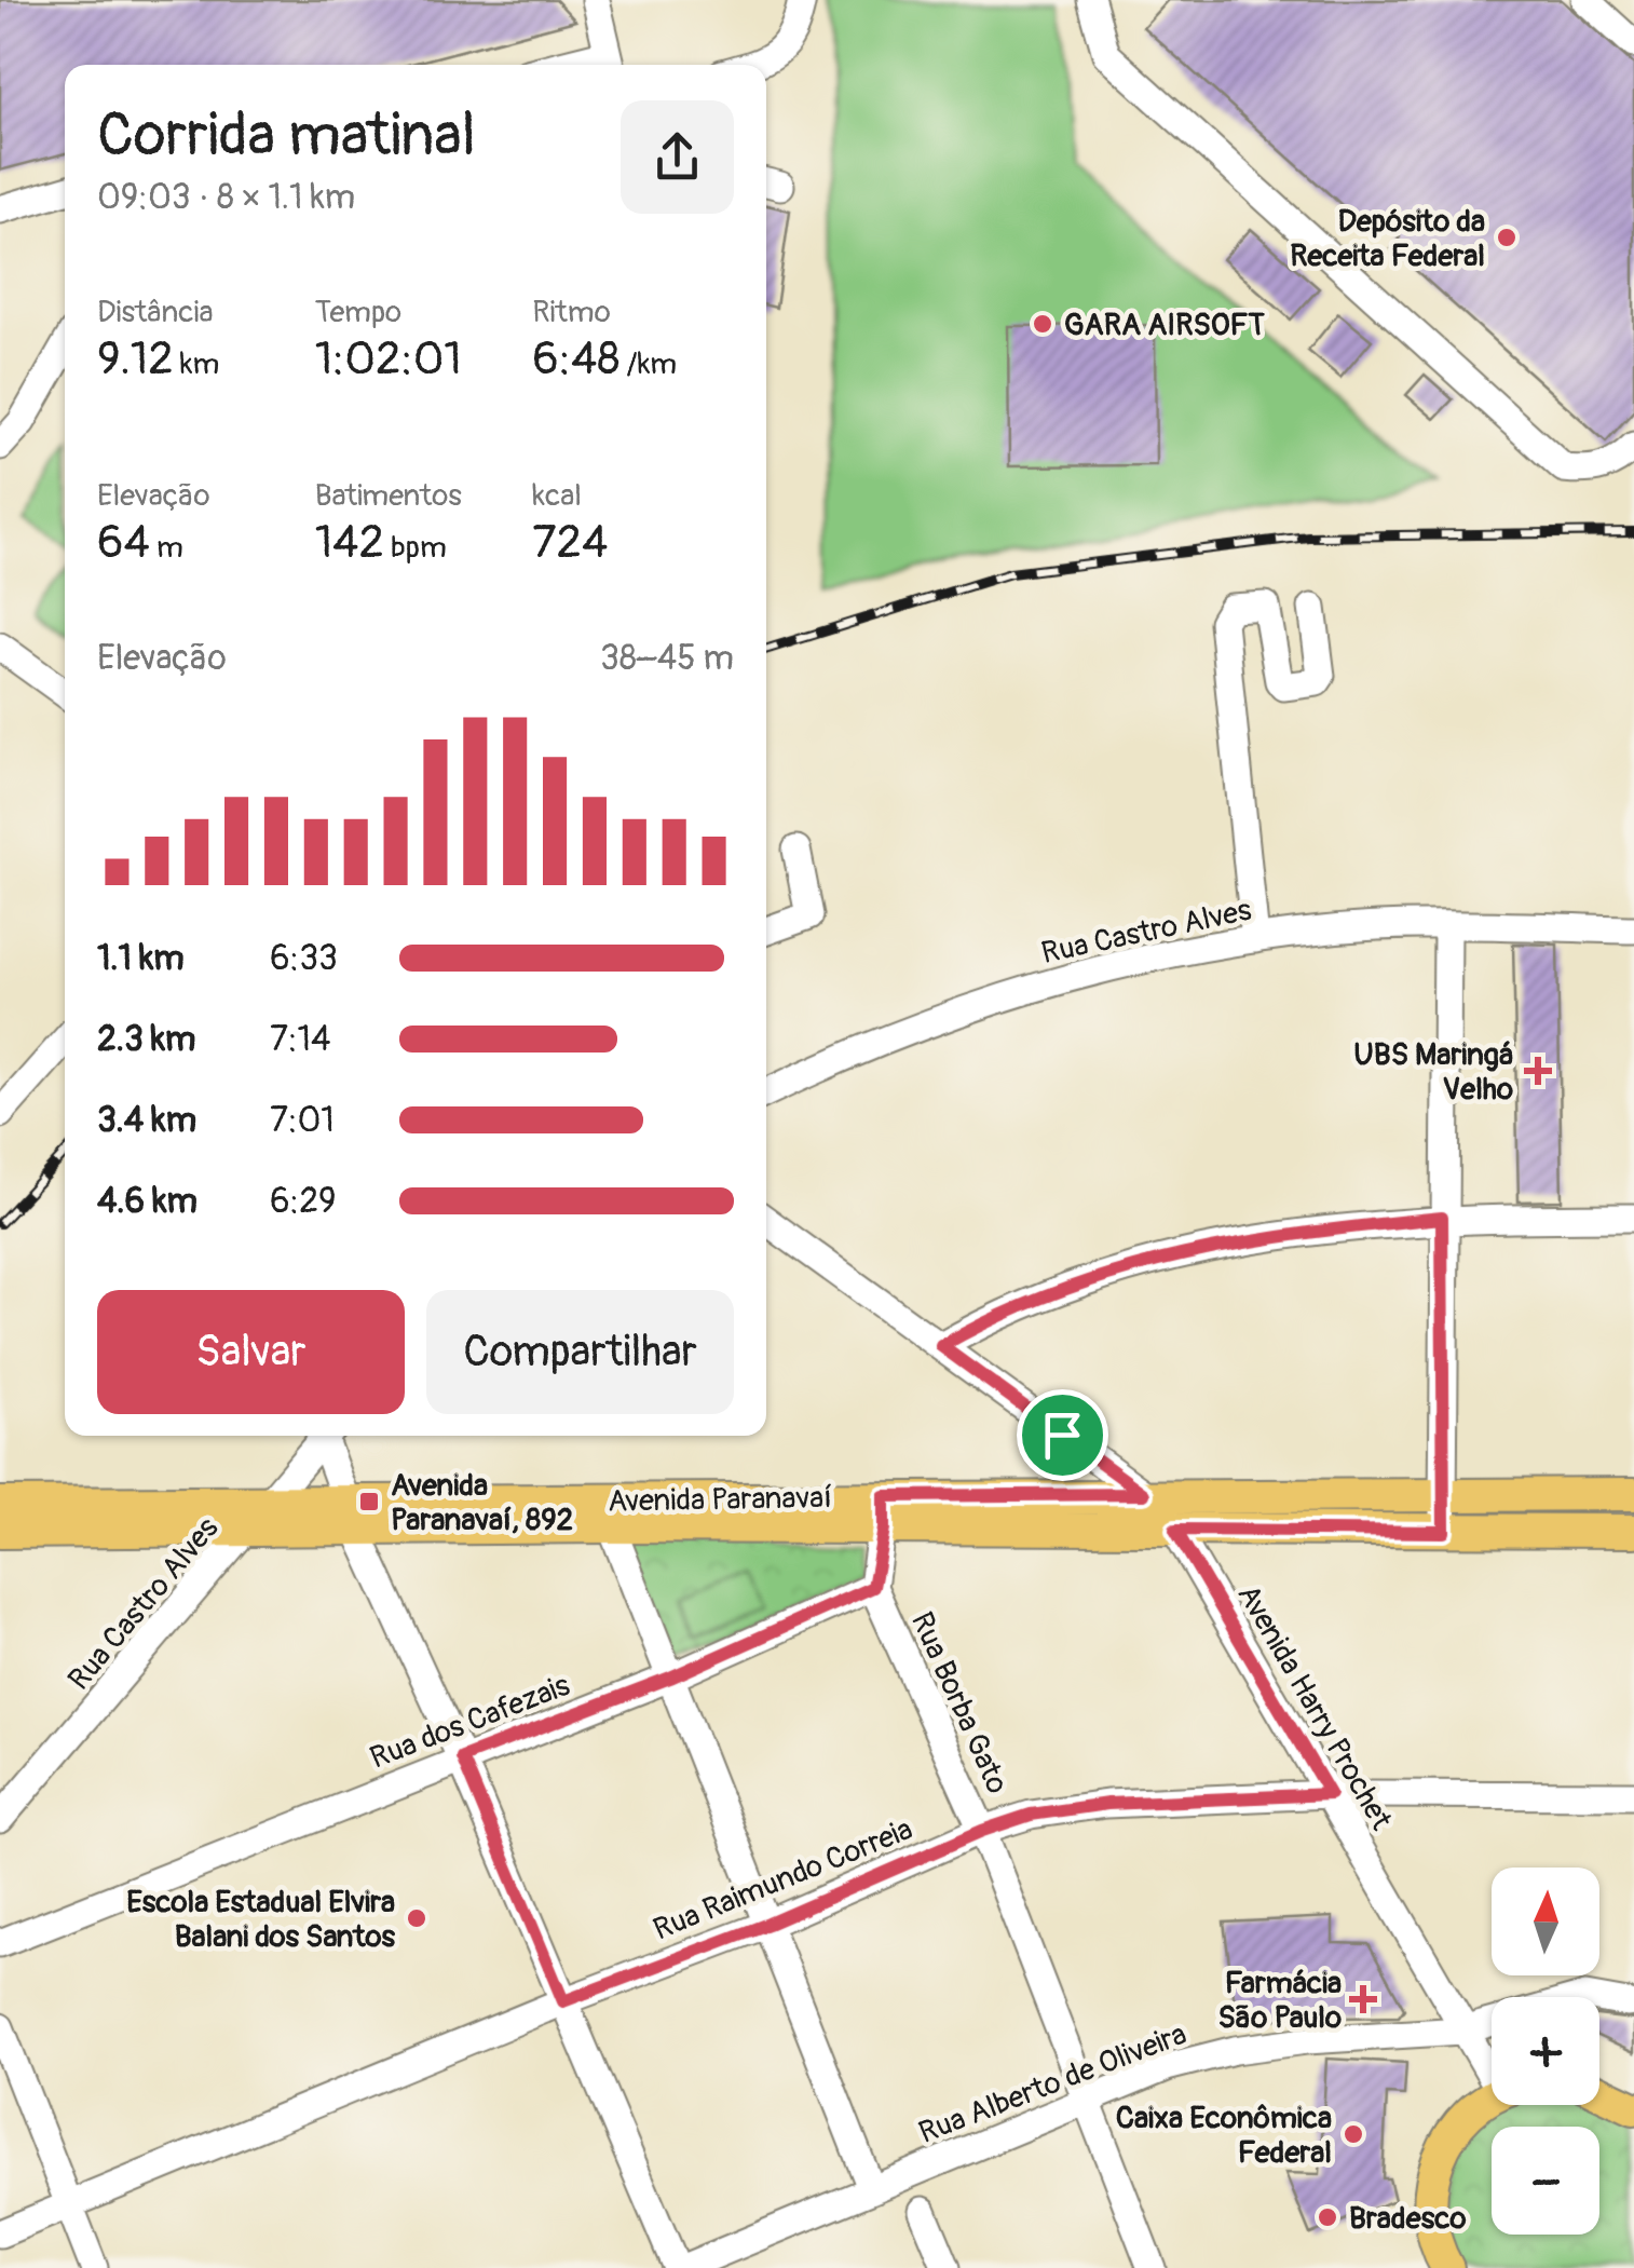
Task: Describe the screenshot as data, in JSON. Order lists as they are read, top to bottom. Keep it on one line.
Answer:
{"streets":{"main road":["Avenida Paranavaí"],"street":["Rua Castro Alves","Rua Borba Gato","Avenida Harry Prochet","Rua dos Cafezais","Rua Raimundo Correia","Rua Alberto de Oliveira"]},"crossings":[["Rua Castro Alves","Avenida Paranavaí"],["Avenida Paranavaí","Avenida Harry Prochet"],["Rua Borba Gato","Rua dos Cafezais"],["Rua Borba Gato","Rua Raimundo Correia"],["Rua Borba Gato","Rua Alberto de Oliveira"],["Avenida Harry Prochet","Rua Raimundo Correia"],["Avenida Harry Prochet","Rua Alberto de Oliveira"]],"places":{"other":["Depósito da Receita Federal","GARA AIRSOFT","Escola Estadual Elvira Balani dos Santos","Caixa Econômica Federal","Bradesco"],"health":["UBS Maringá Velho","Farmácia São Paulo"],"transit":["Avenida Paranavaí, 892"]},"north":"top","page":{"heading":["Corrida matinal","09:03 · 8 × 1.1 km"],"stats":[["Distância","9.12 km"],["Tempo","1:02:01"],["Ritmo","6:48 /km"],["Elevação","64 m"],["Batimentos","142 bpm"],["kcal","724"]],"chart":["Elevação","38–45 m"],"list":[{"name":"1.1 km","note":"6:33"},{"name":"2.3 km","note":"7:14"},{"name":"3.4 km","note":"7:01"},{"name":"4.6 km","note":"6:29"}],"buttons":["Salvar","Compartilhar"],"map_buttons":["+","−"]}}
